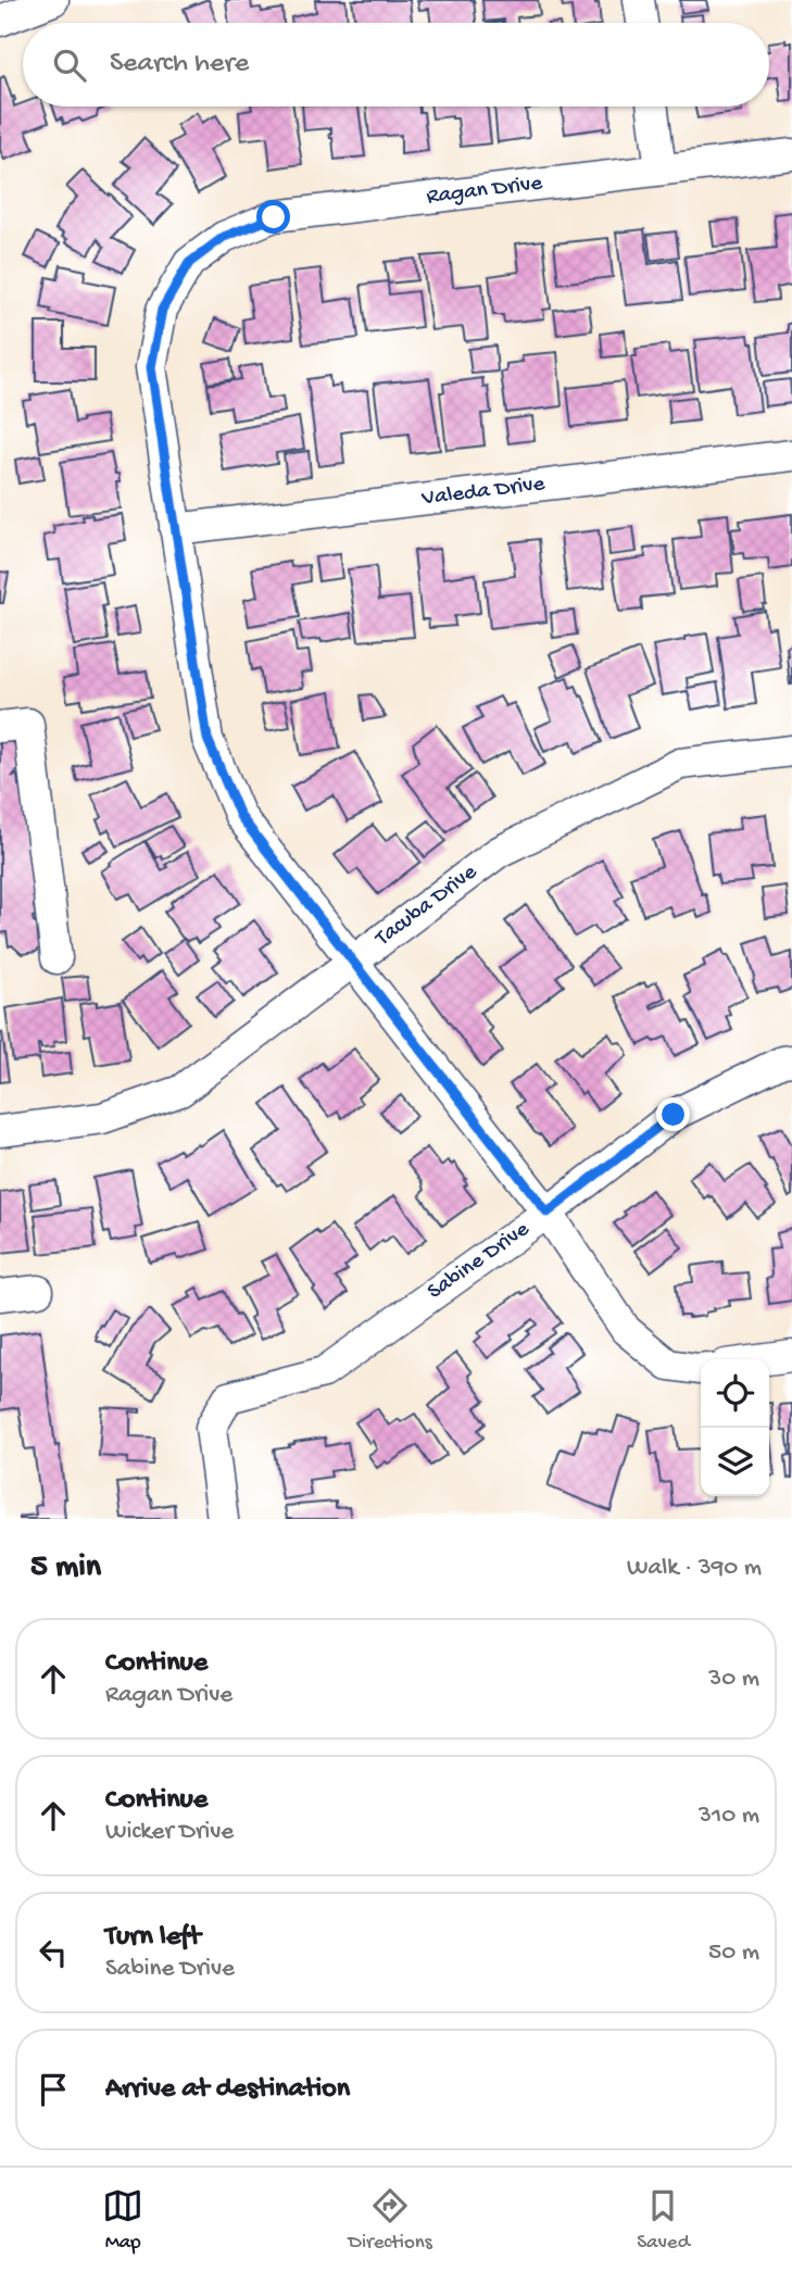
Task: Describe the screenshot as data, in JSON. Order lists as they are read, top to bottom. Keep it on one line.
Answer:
{"streets":{"street":["Ragan Drive","Valeda Drive","Tacuba Drive","Sabine Drive"]},"crossings":[["Ragan Drive","Valeda Drive"]],"page":{"search":"Search here","heading":["5 min","Walk · 390 m"],"list":[["Continue","Ragan Drive","30 m"],["Continue","Wicker Drive","310 m"],["Turn left","Sabine Drive","50 m"],"Arrive at destination"],"nav":["Map","Directions","Saved"]}}
